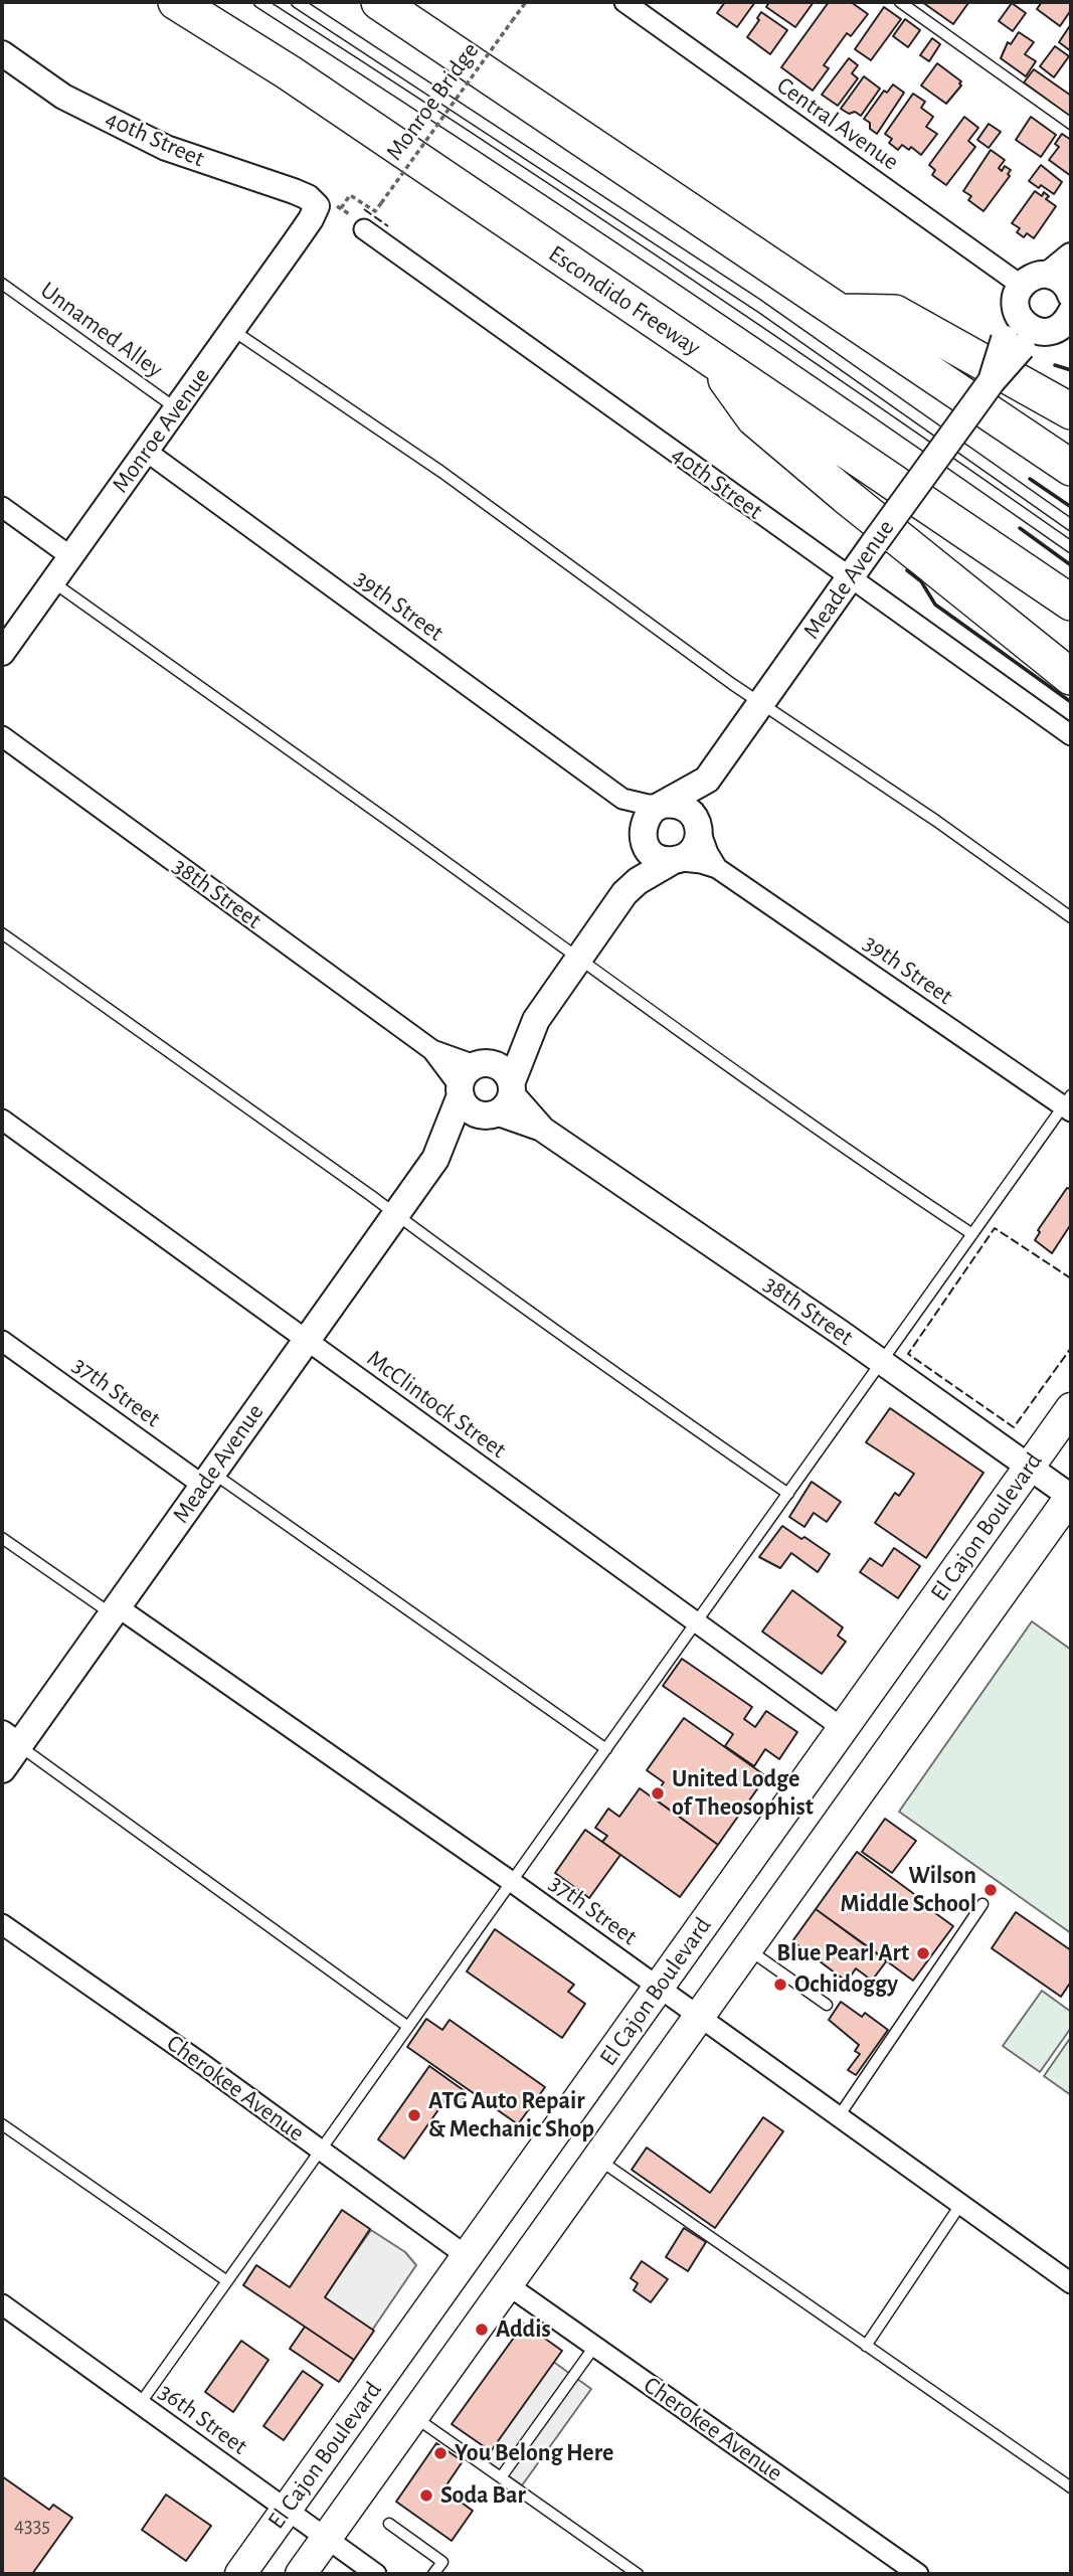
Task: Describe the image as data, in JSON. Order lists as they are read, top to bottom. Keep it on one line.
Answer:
{"streets":{"highway":["Escondido Freeway"],"main road":["Meade Avenue","El Cajon Boulevard"],"street":["Central Avenue","40th Street","Monroe Avenue","39th Street","38th Street","37th Street","McClintock Street","Cherokee Avenue","36th Street"],"lane":["Unnamed Alley"],"path":["Monroe Bridge"]},"crossings":[["Monroe Bridge","40th Street"],["Monroe Bridge","Monroe Avenue"],["Central Avenue","Meade Avenue"],["40th Street","Monroe Avenue"],["40th Street","Meade Avenue"],["Unnamed Alley","Monroe Avenue"],["Monroe Avenue","39th Street"],["Meade Avenue","39th Street"],["Meade Avenue","38th Street"],["Meade Avenue","37th Street"],["Meade Avenue","McClintock Street"],["38th Street","El Cajon Boulevard"],["37th Street","El Cajon Boulevard"],["McClintock Street","El Cajon Boulevard"],["El Cajon Boulevard","Cherokee Avenue"],["El Cajon Boulevard","36th Street"]],"places":["United Lodge of Theosophist","Wilson Middle School","Blue Pearl Art","Ochidoggy","ATG Auto Repair & Mechanic Shop","Addis","You Belong Here","Soda Bar"],"house_numbers":["4335"]}
